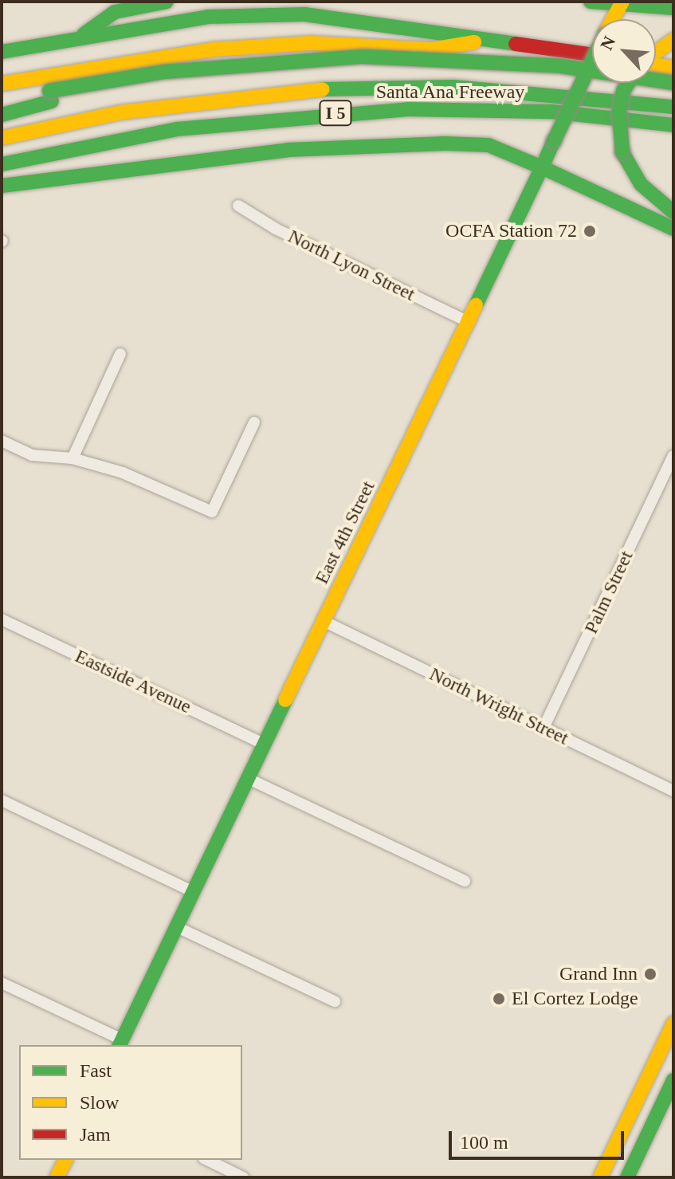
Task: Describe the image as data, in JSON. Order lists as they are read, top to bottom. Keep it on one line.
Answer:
{"streets":{"main road":["Santa Ana Freeway","I 5","East 4th Street"],"street":["North Lyon Street","Palm Street","Eastside Avenue","North Wright Street"]},"crossings":[["North Lyon Street","East 4th Street"],["East 4th Street","Eastside Avenue"],["East 4th Street","North Wright Street"],["Palm Street","North Wright Street"]],"places":["OCFA Station 72","Grand Inn","El Cortez Lodge"],"legend":["Fast","Slow","Jam"],"scale_bar":"100 m","north":"top left"}
